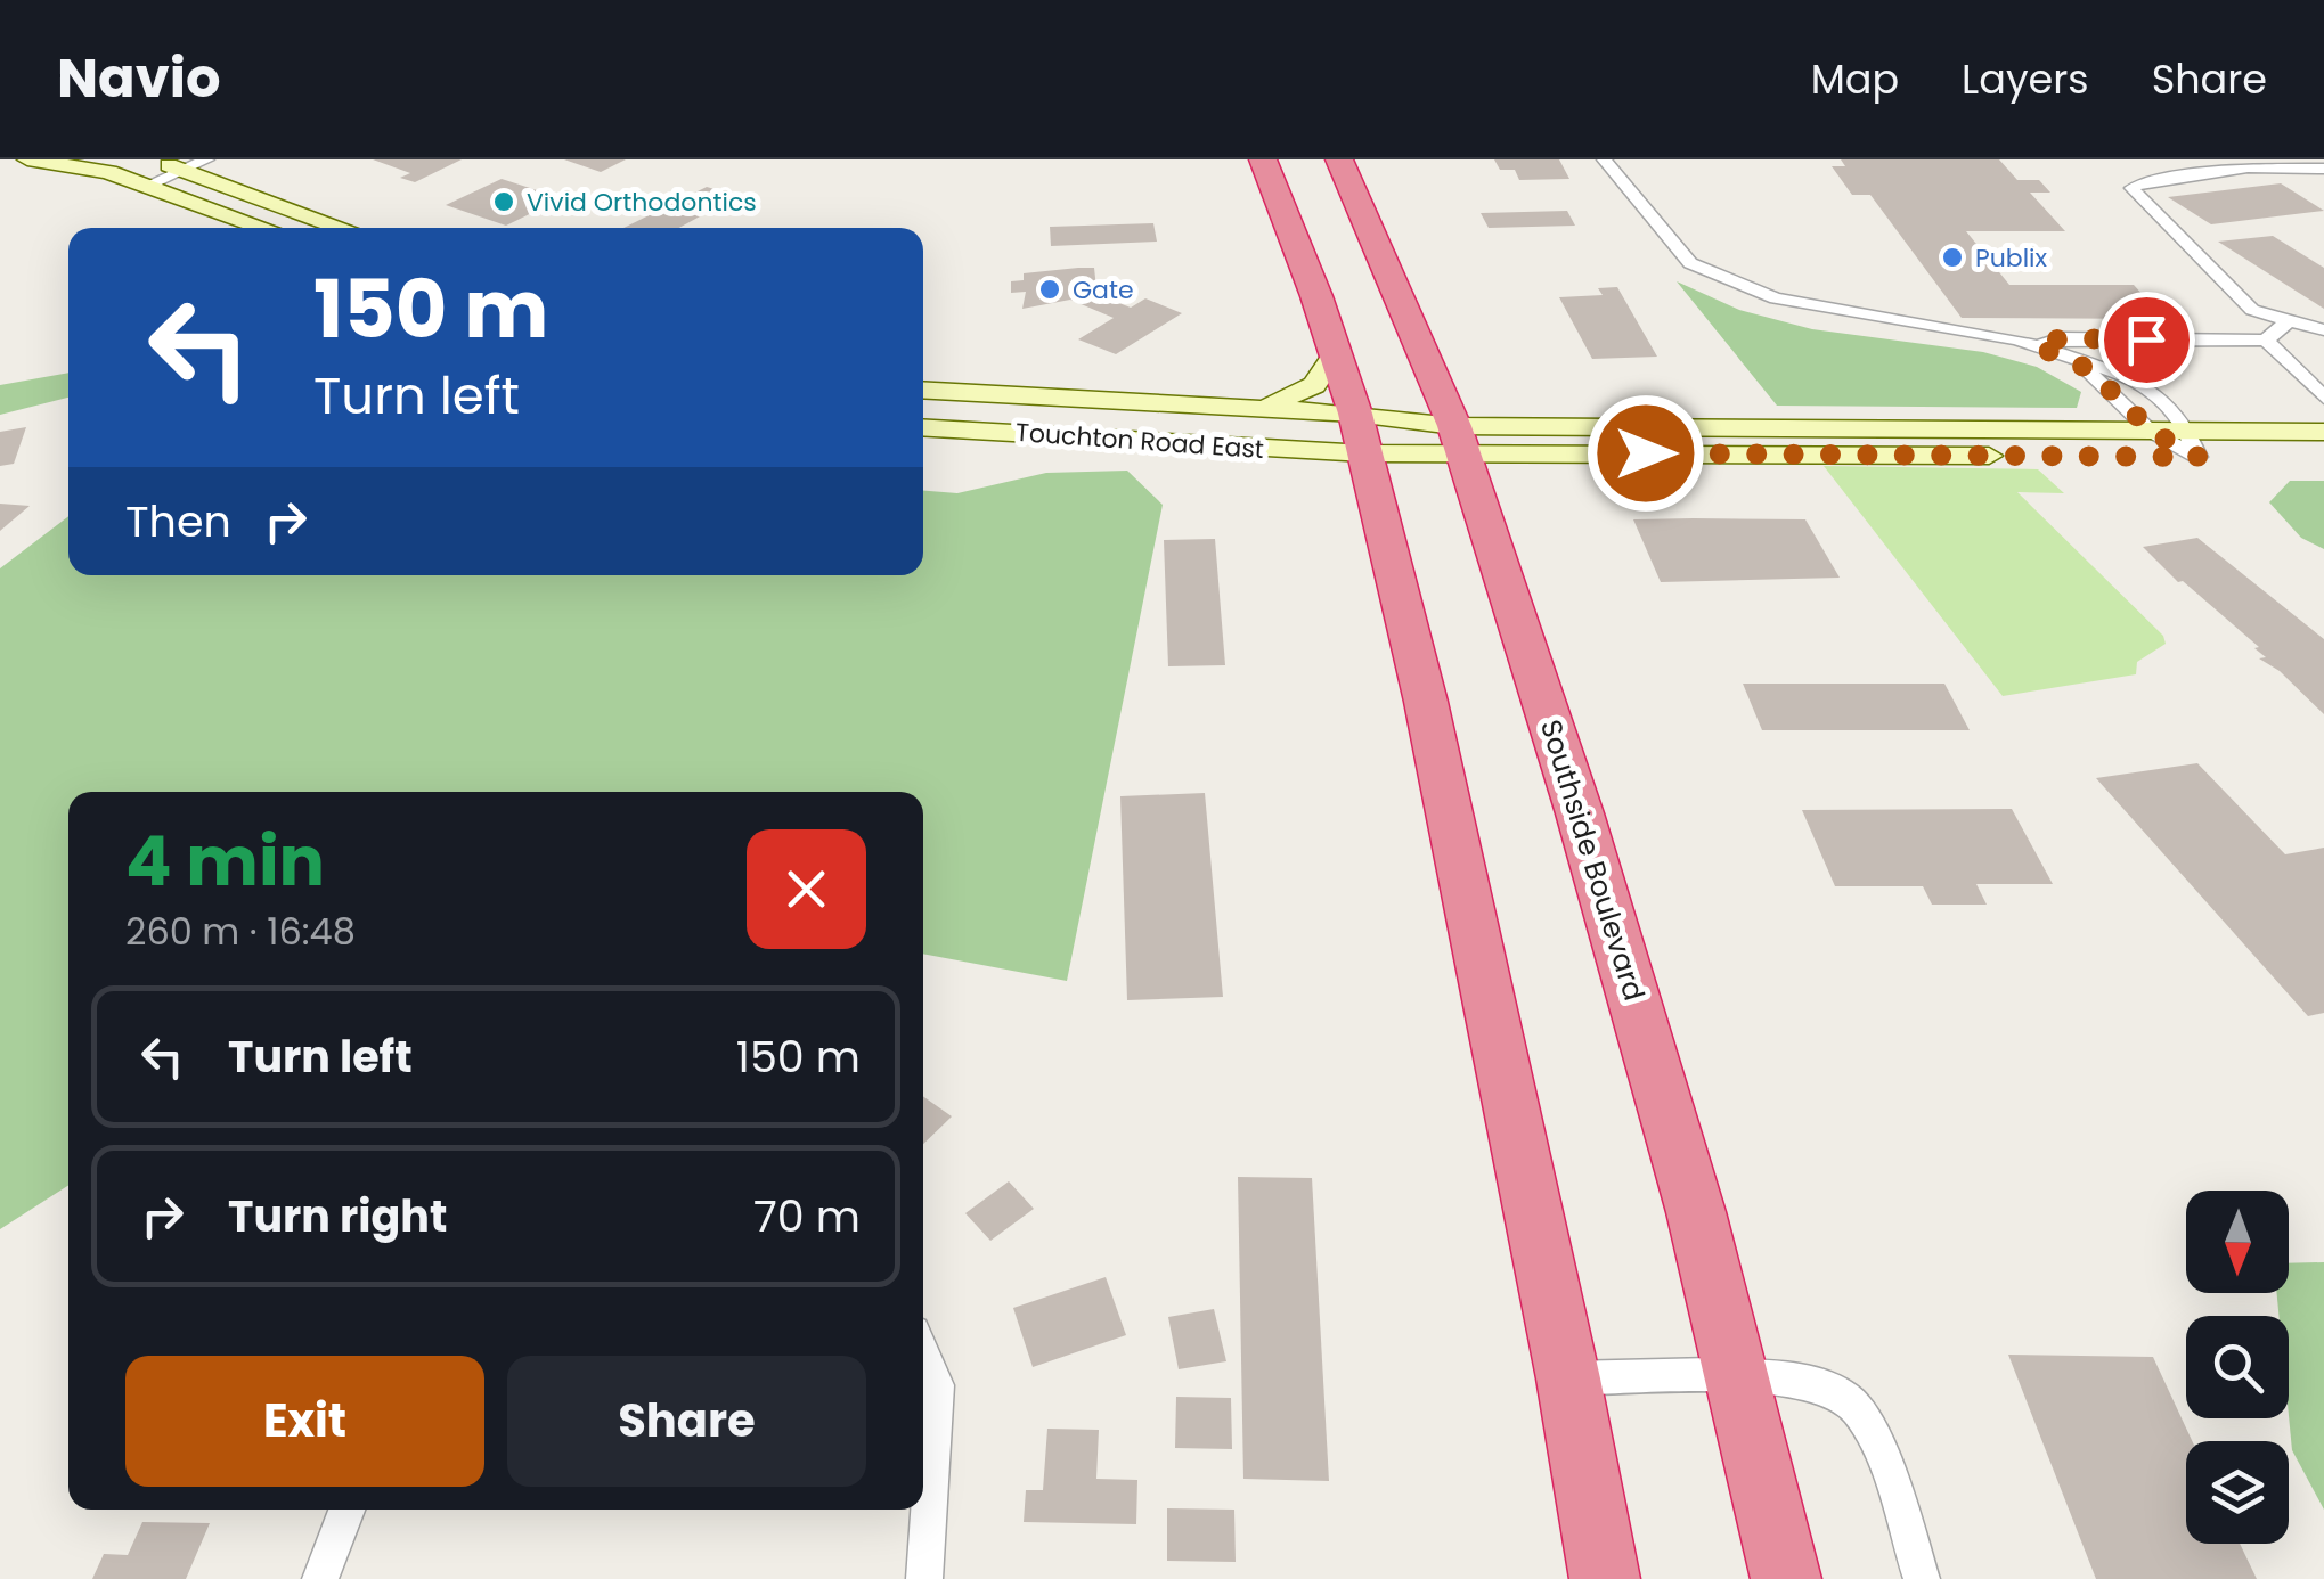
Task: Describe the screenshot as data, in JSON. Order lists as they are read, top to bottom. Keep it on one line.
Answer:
{"streets":{"highway":["Southside Boulevard"],"street":["Touchton Road East"]},"places":["Vivid Orthodontics","Publix","Gate"],"north":"bottom","page":{"header":"Navio","nav":["Map","Layers","Share"],"turn":["150 m","Turn left"],"then":"Then","heading":["4 min","260 m · 16:48"],"list":[{"name":"Turn left","value":"150 m"},{"name":"Turn right","value":"70 m"}],"buttons":["Exit","Share"]}}
